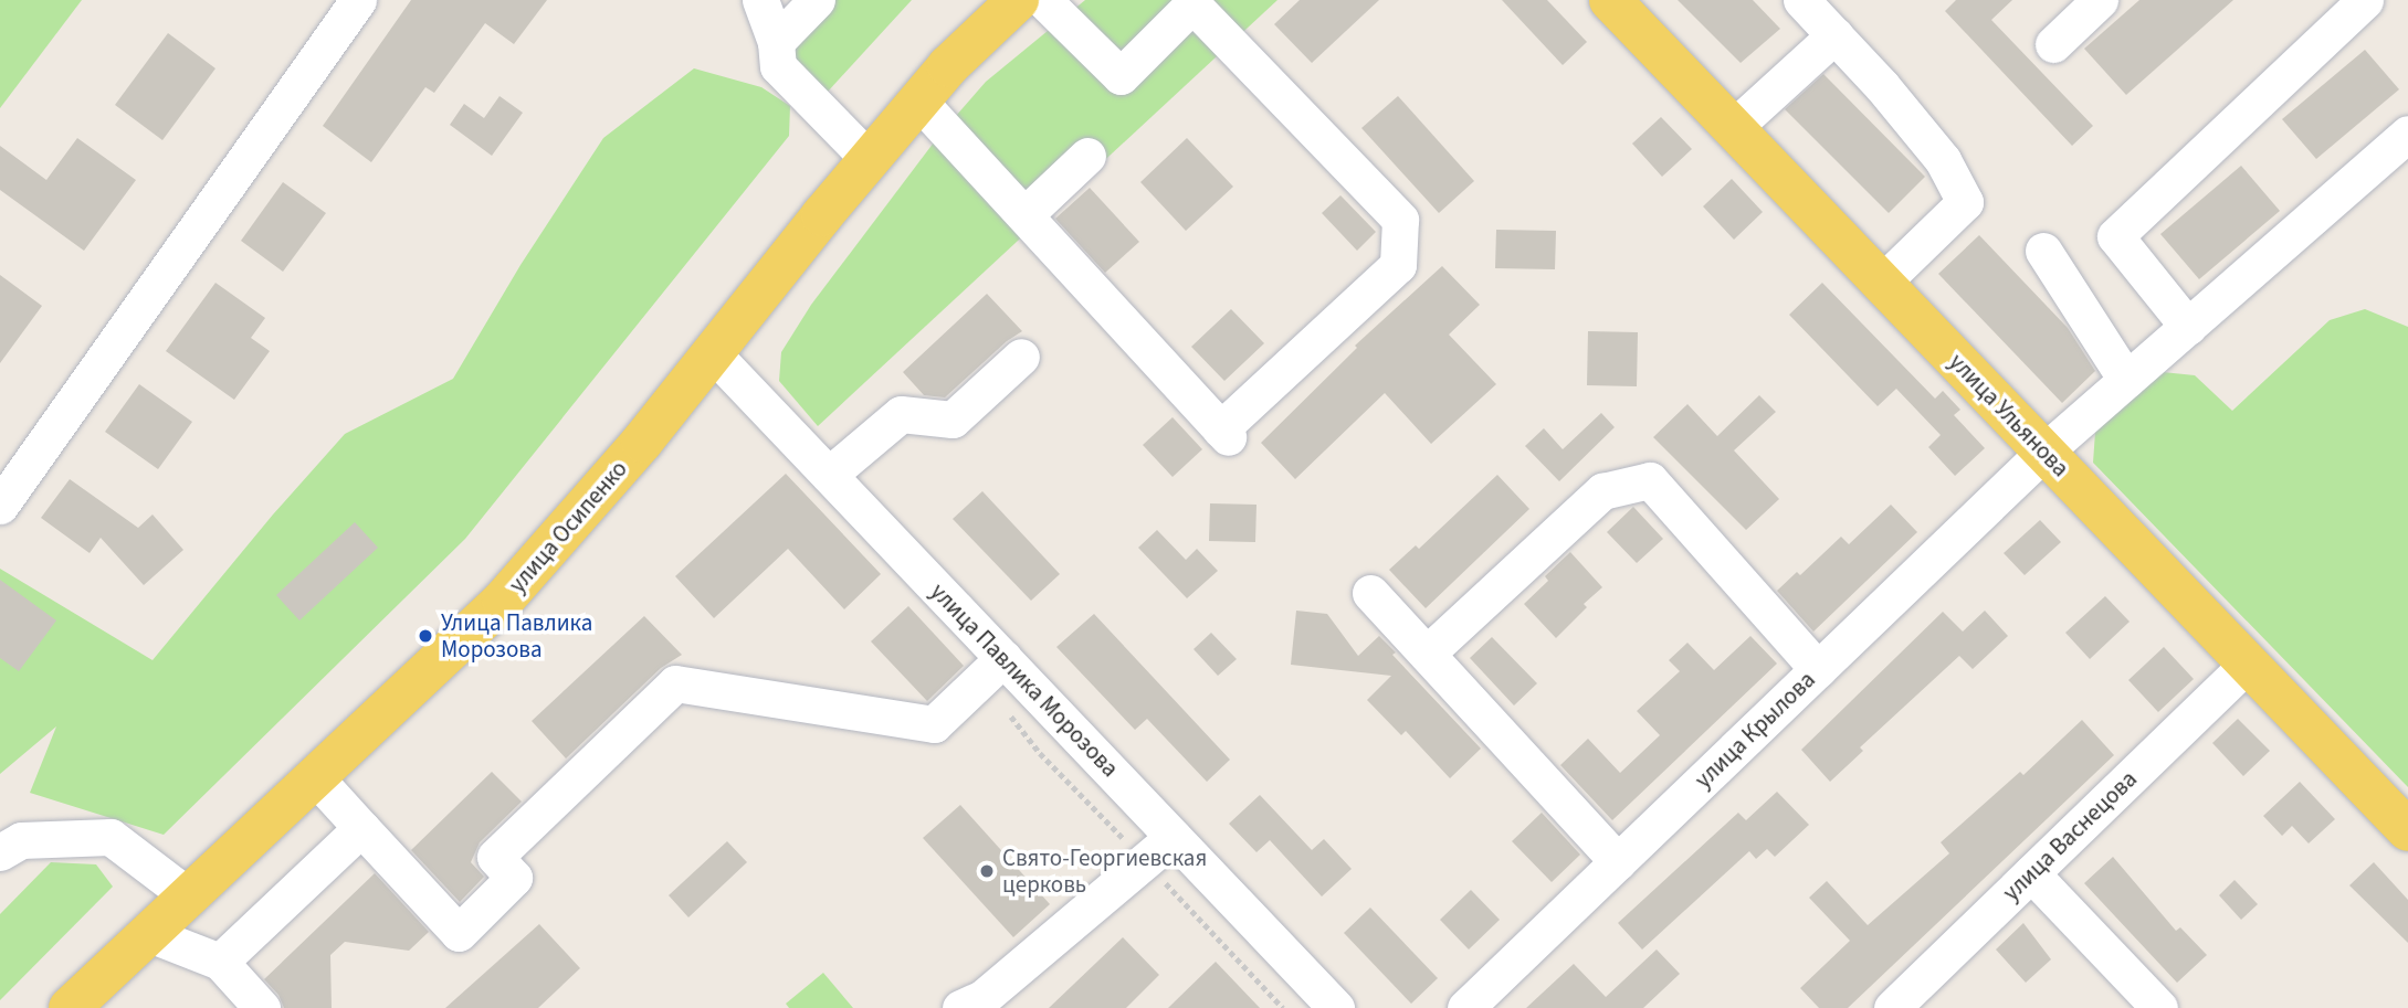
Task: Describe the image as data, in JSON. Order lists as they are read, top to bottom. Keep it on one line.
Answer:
{"streets":{"main road":["улица Ульянова","улица Осипенко"],"street":["улица Павлика Морозова","улица Крылова","улица Васнецова"]},"crossings":[["улица Ульянова","улица Крылова"],["улица Ульянова","улица Васнецова"],["улица Осипенко","улица Павлика Морозова"]],"places":["Улица Павлика Морозова","Свято-Георгиевская церковь"]}
